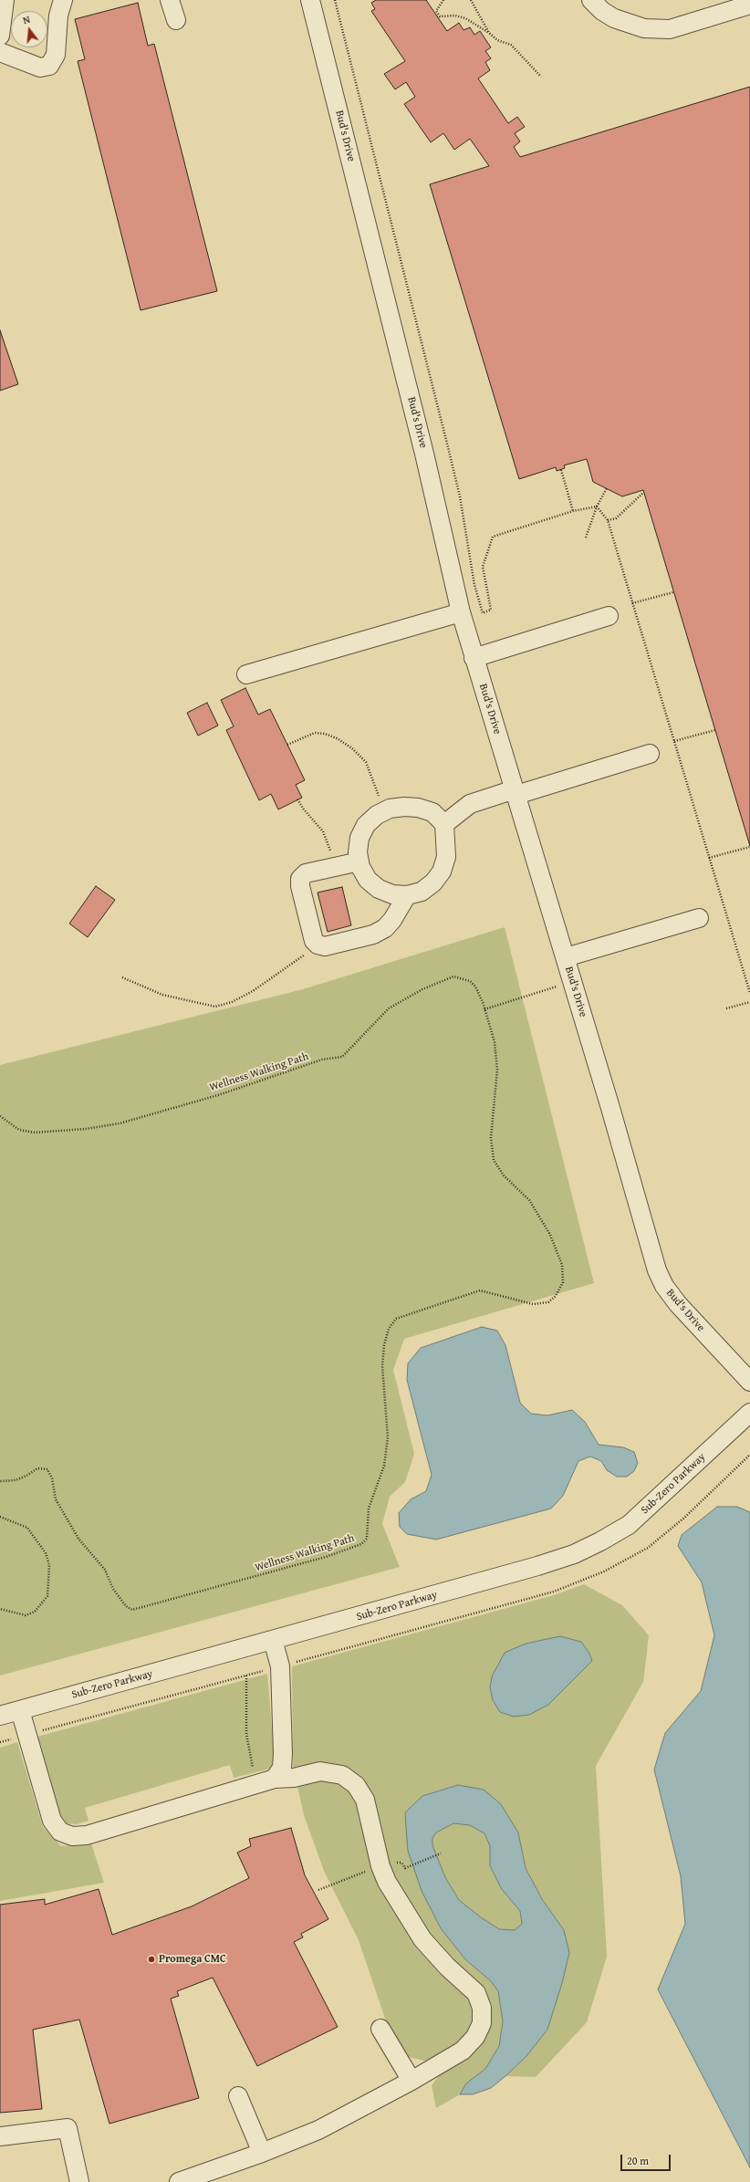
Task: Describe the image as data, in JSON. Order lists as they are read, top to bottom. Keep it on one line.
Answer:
{"streets":{"street":["Bud's Drive","Sub-Zero Parkway"],"path":["Wellness Walking Path"]},"places":["Promega CMC"],"scale_bar":"20 m","north":"top"}
